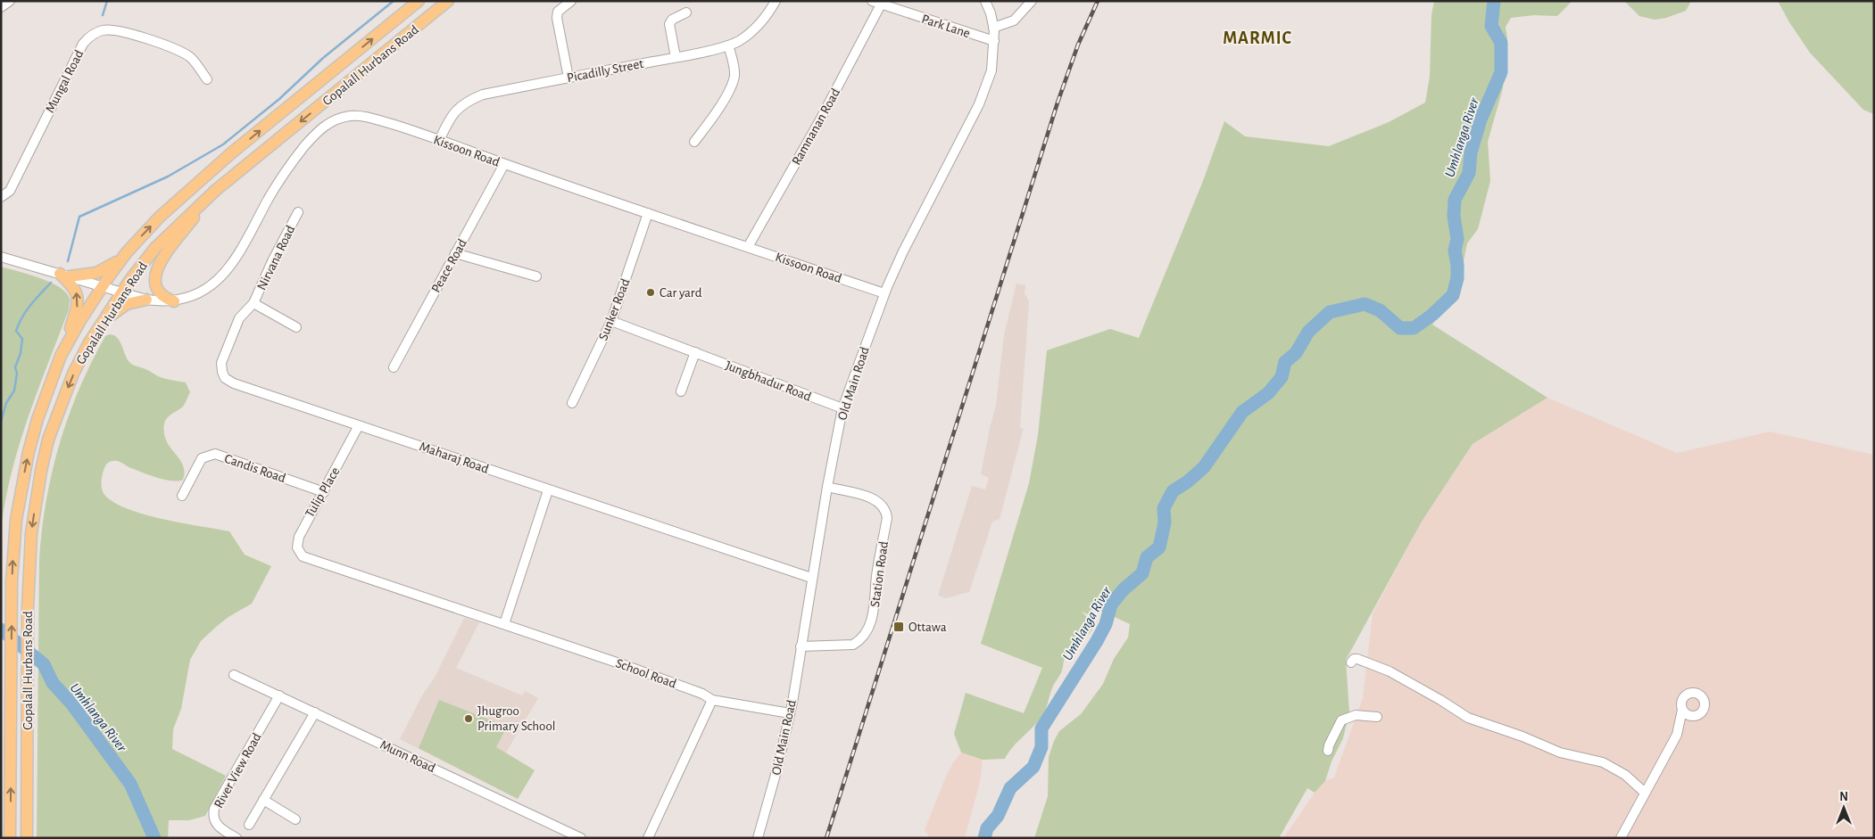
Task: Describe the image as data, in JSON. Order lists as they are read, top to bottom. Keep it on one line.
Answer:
{"streets":{"main road":["Gopalall Hurbans Road"],"street":["Park Lane","Picadilly Street","Mungal Road","Ramnanan Road","Kissoon Road","Nirvana Road","Peace Road","Sunker Road","Jungbhadur Road","Old Main Road","Maharaj Road","Candis Road","Tulip Place","Station Road","School Road","Munn Road","River View Road"]},"crossings":[["Park Lane","Ramnanan Road"],["Park Lane","Old Main Road"],["Gopalall Hurbans Road","Kissoon Road"],["Picadilly Street","Kissoon Road"],["Ramnanan Road","Kissoon Road"],["Kissoon Road","Peace Road"],["Kissoon Road","Sunker Road"],["Kissoon Road","Old Main Road"],["Nirvana Road","Maharaj Road"],["Sunker Road","Jungbhadur Road"],["Jungbhadur Road","Old Main Road"],["Old Main Road","Maharaj Road"],["Old Main Road","Station Road"],["Old Main Road","School Road"],["Maharaj Road","Tulip Place"],["Candis Road","Tulip Place"],["Tulip Place","School Road"],["Munn Road","River View Road"]],"districts":["MARMIC"],"water":["Umhlanga River"],"places":{"other":["Car yard","Jhugroo Primary School"],"transit":["Ottawa"]},"north":"top"}
